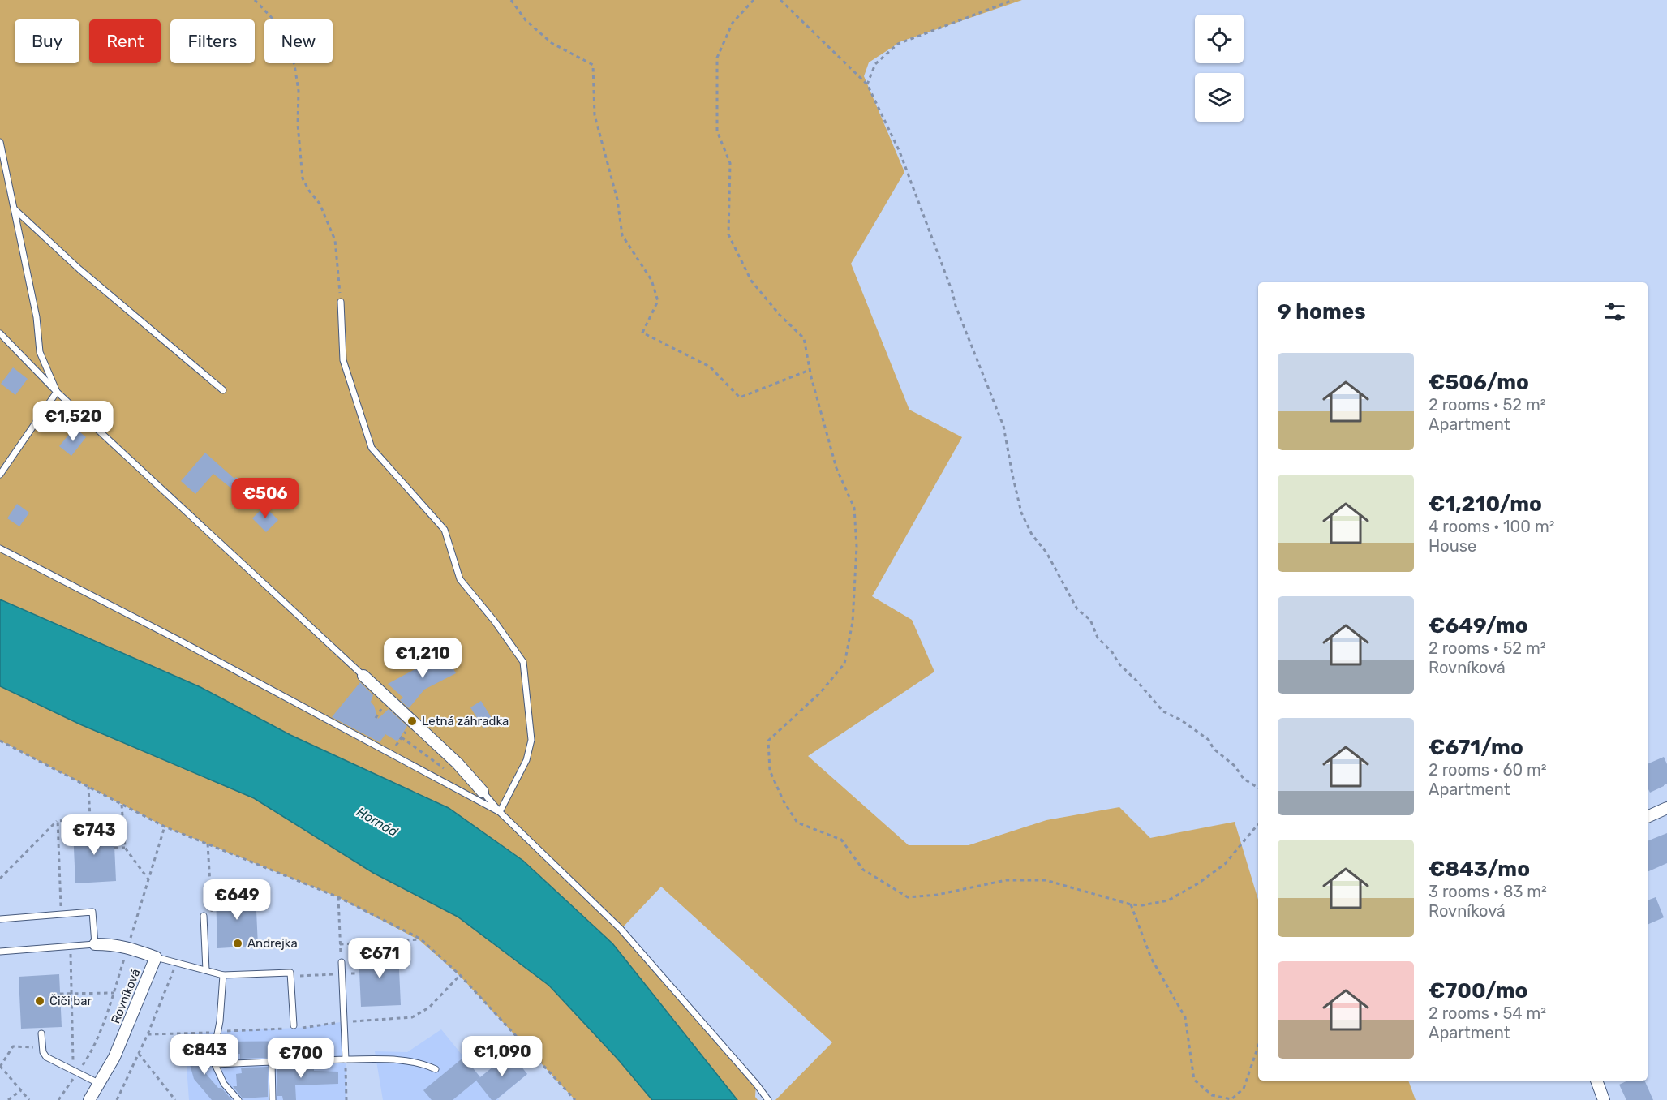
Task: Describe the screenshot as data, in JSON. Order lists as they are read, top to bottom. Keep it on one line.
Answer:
{"streets":{"street":["Rovníková"]},"water":["Hornád"],"places":["Letná záhradka","Andrejka","Čiči bar"],"page":{"chip":["Buy","Rent","Filters","New"],"heading":"9 homes","list":[{"name":"€506/mo","note":"2 rooms · 52 m² · Apartment"},{"name":"€1,210/mo","note":"4 rooms · 100 m² · House"},{"name":"€649/mo","note":"2 rooms · 52 m² · Rovníková"},{"name":"€671/mo","note":"2 rooms · 60 m² · Apartment"},{"name":"€843/mo","note":"3 rooms · 83 m² · Rovníková"},{"name":"€700/mo","note":"2 rooms · 54 m² · Apartment"}],"price":["€1,520","€506","€1,210","€743","€649","€671","€843","€1,090","€700"]}}
